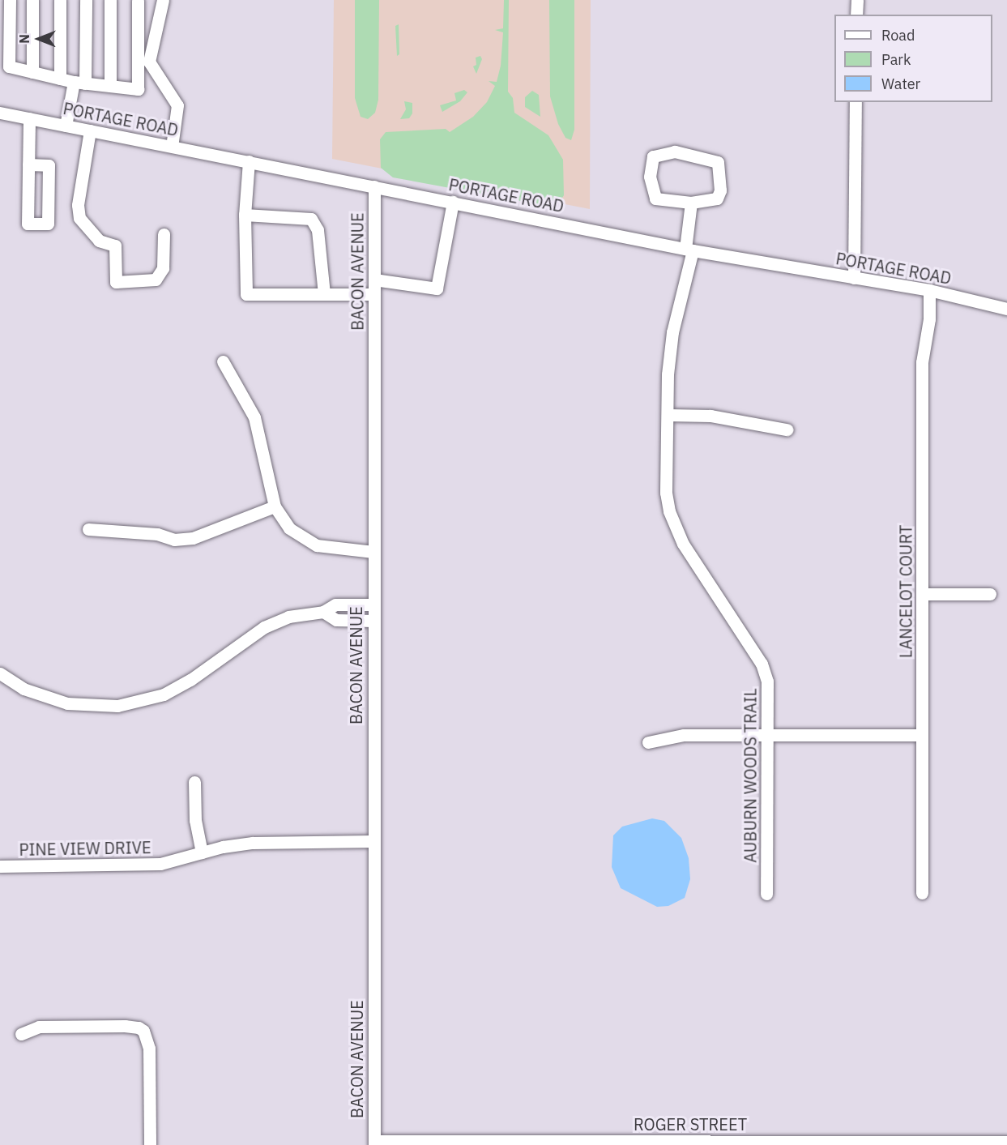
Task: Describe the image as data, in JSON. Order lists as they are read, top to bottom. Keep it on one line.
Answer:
{"streets":{"street":["PORTAGE ROAD","BACON AVENUE","LANCELOT COURT","AUBURN WOODS TRAIL","PINE VIEW DRIVE","ROGER STREET"]},"crossings":[["PORTAGE ROAD","BACON AVENUE"],["PORTAGE ROAD","LANCELOT COURT"],["PORTAGE ROAD","AUBURN WOODS TRAIL"],["BACON AVENUE","PINE VIEW DRIVE"],["BACON AVENUE","ROGER STREET"]],"legend":["Road","Park","Water"],"north":"left"}
